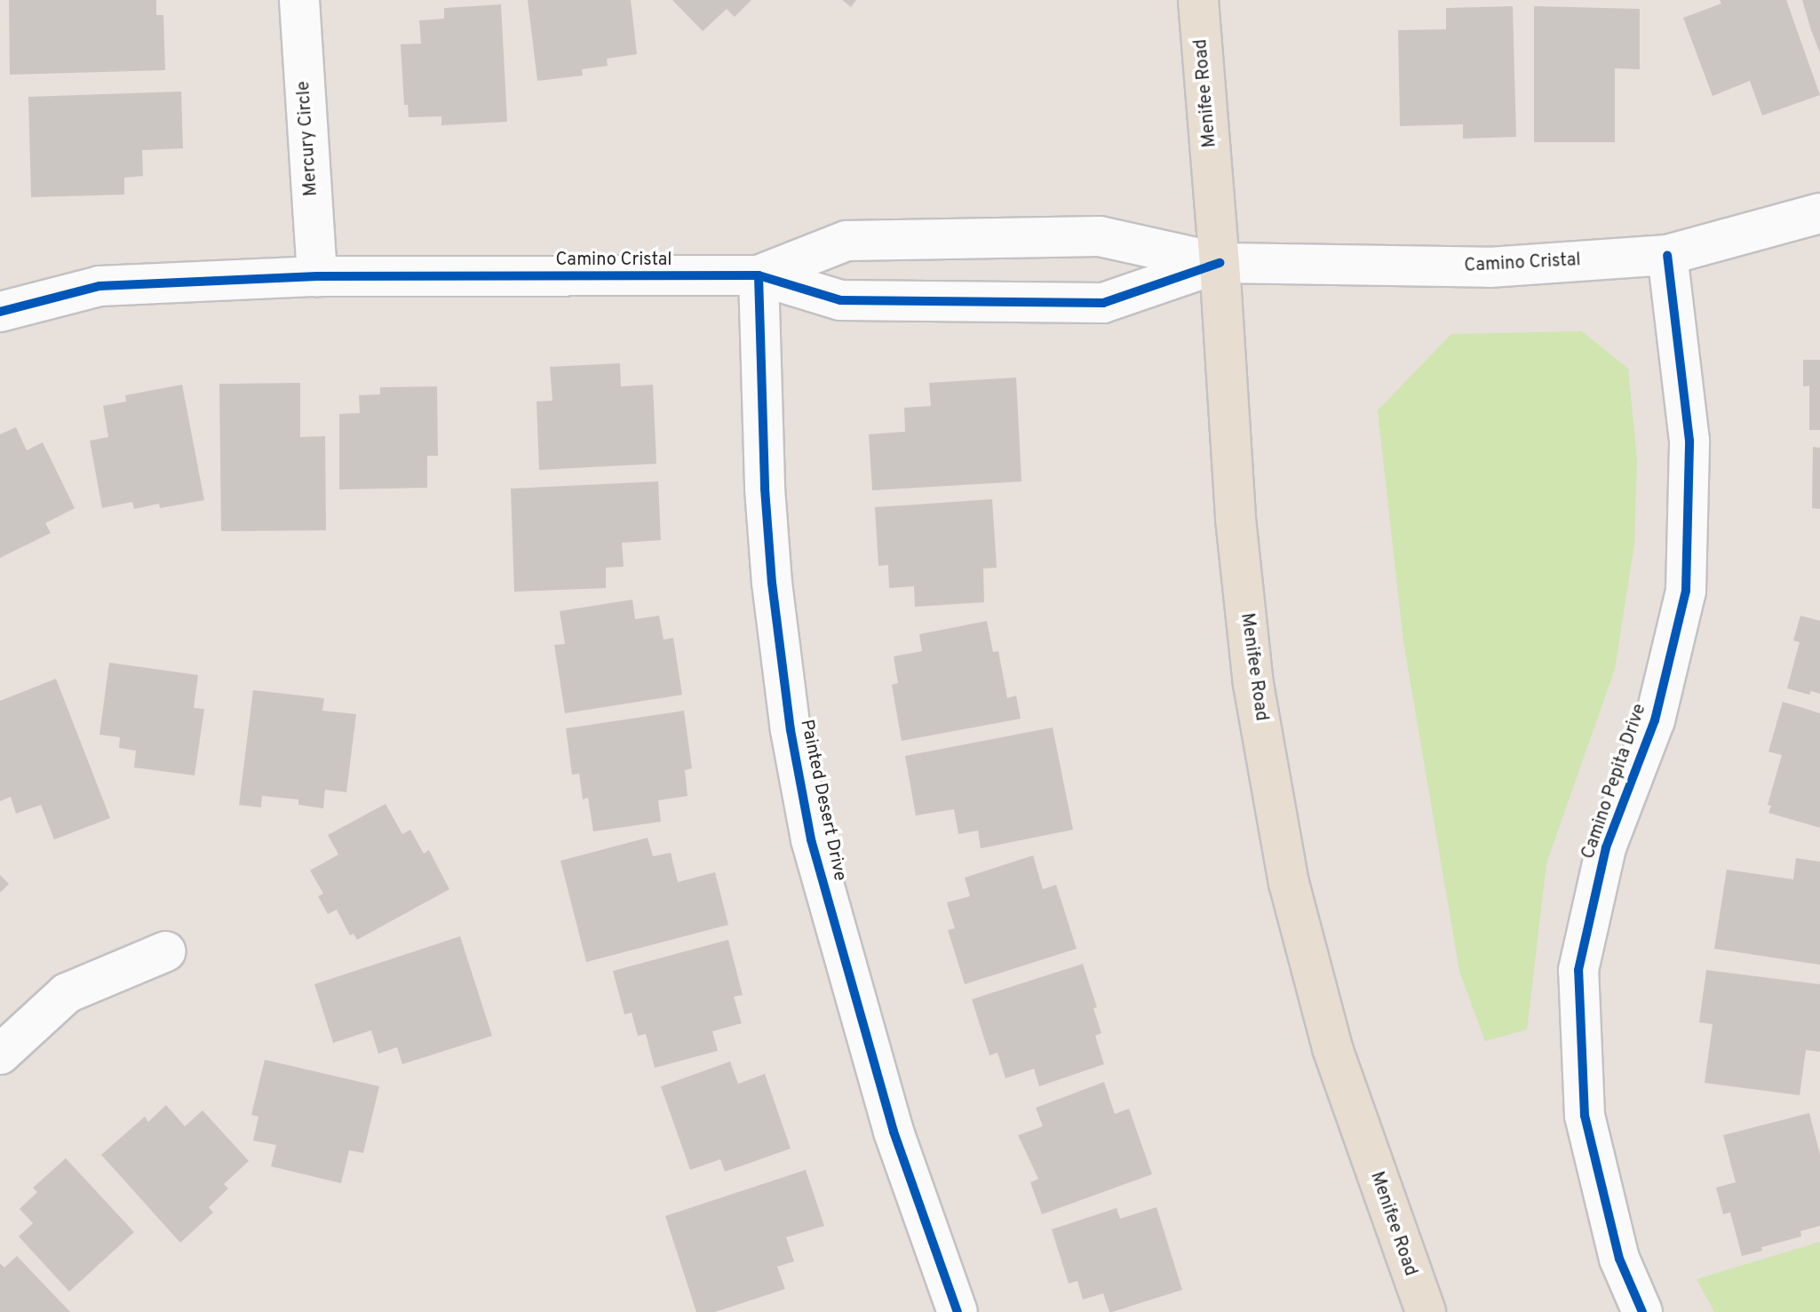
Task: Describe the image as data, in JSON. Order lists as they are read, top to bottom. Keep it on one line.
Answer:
{"streets":{"main road":["Menifee Road"],"street":["Mercury Circle","Camino Cristal","Camino Pepita Drive","Painted Desert Drive"]},"crossings":[["Menifee Road","Camino Cristal"],["Mercury Circle","Camino Cristal"],["Camino Cristal","Camino Pepita Drive"],["Camino Cristal","Painted Desert Drive"]]}
